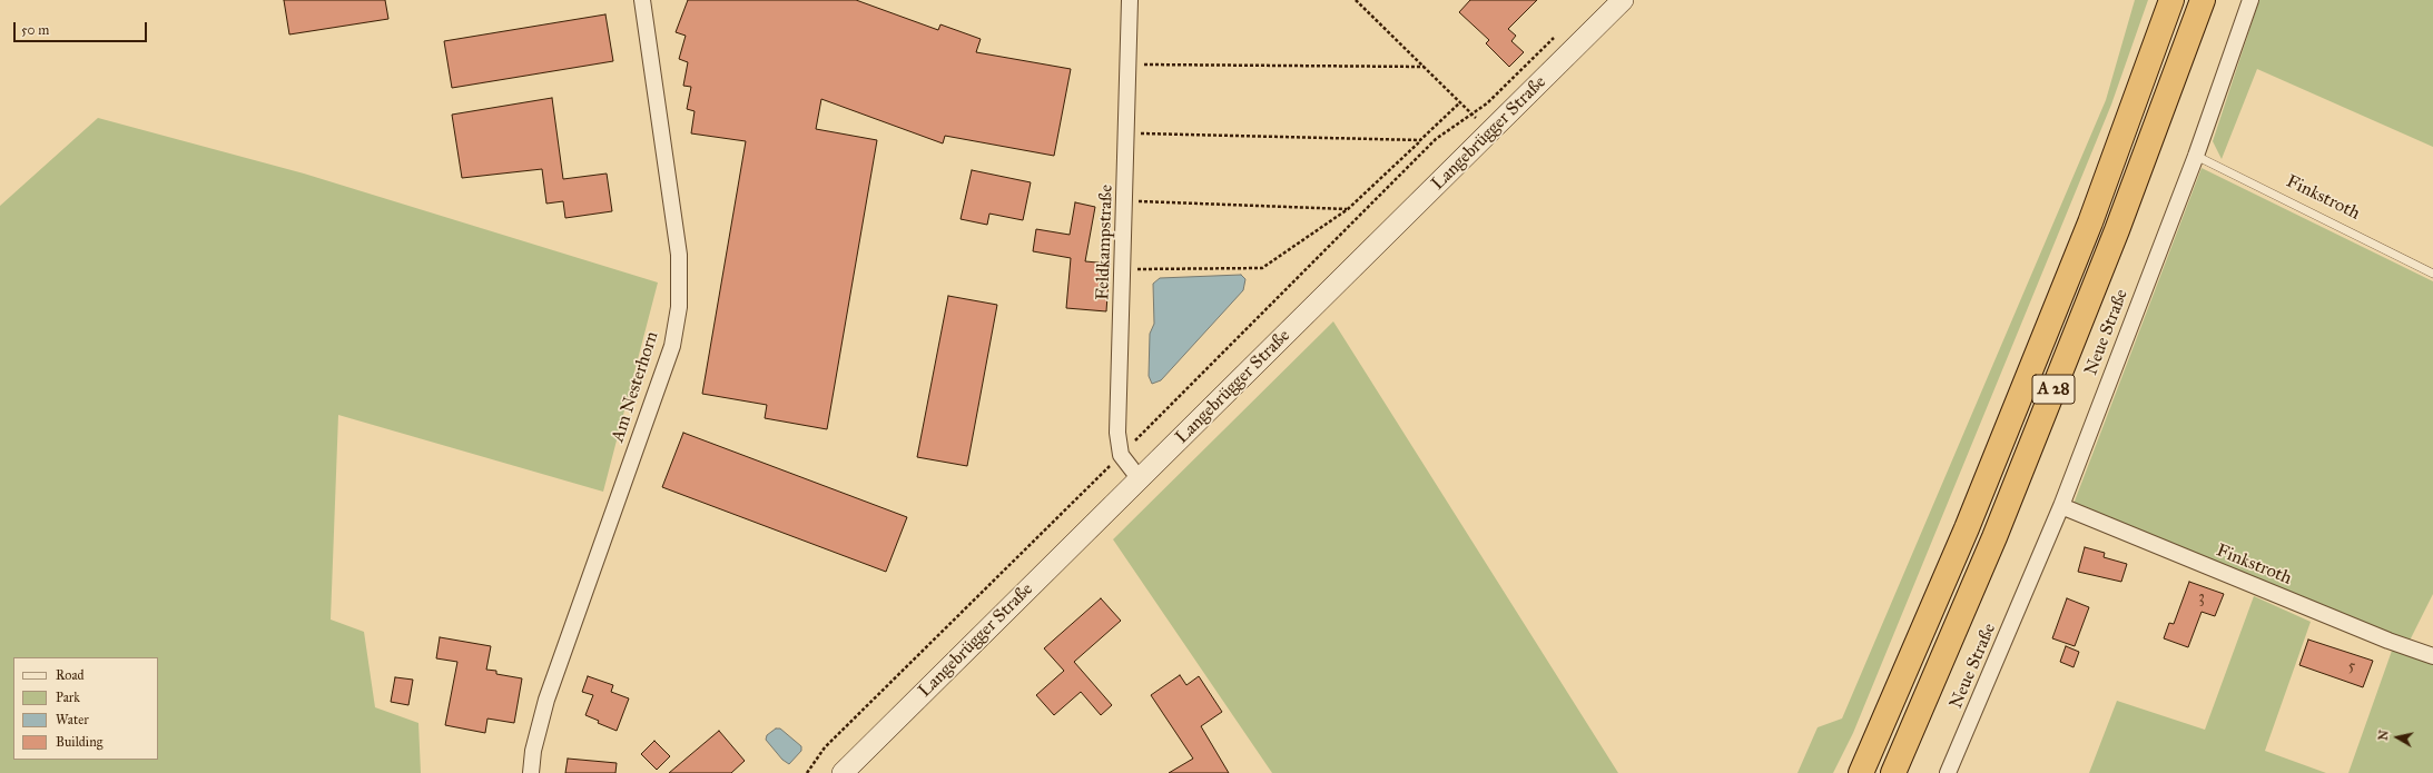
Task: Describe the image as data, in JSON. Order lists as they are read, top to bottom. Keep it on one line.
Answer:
{"streets":{"highway":["A 28"],"street":["Langebrügger Straße","Finkstroth","Feldkampstraße","Neue Straße","Am Nesterhorn"]},"crossings":[["Langebrügger Straße","Feldkampstraße"],["Finkstroth","Neue Straße"]],"house_numbers":["3","5"],"legend":["Road","Park","Water","Building"],"scale_bar":"50 m","north":"left"}
